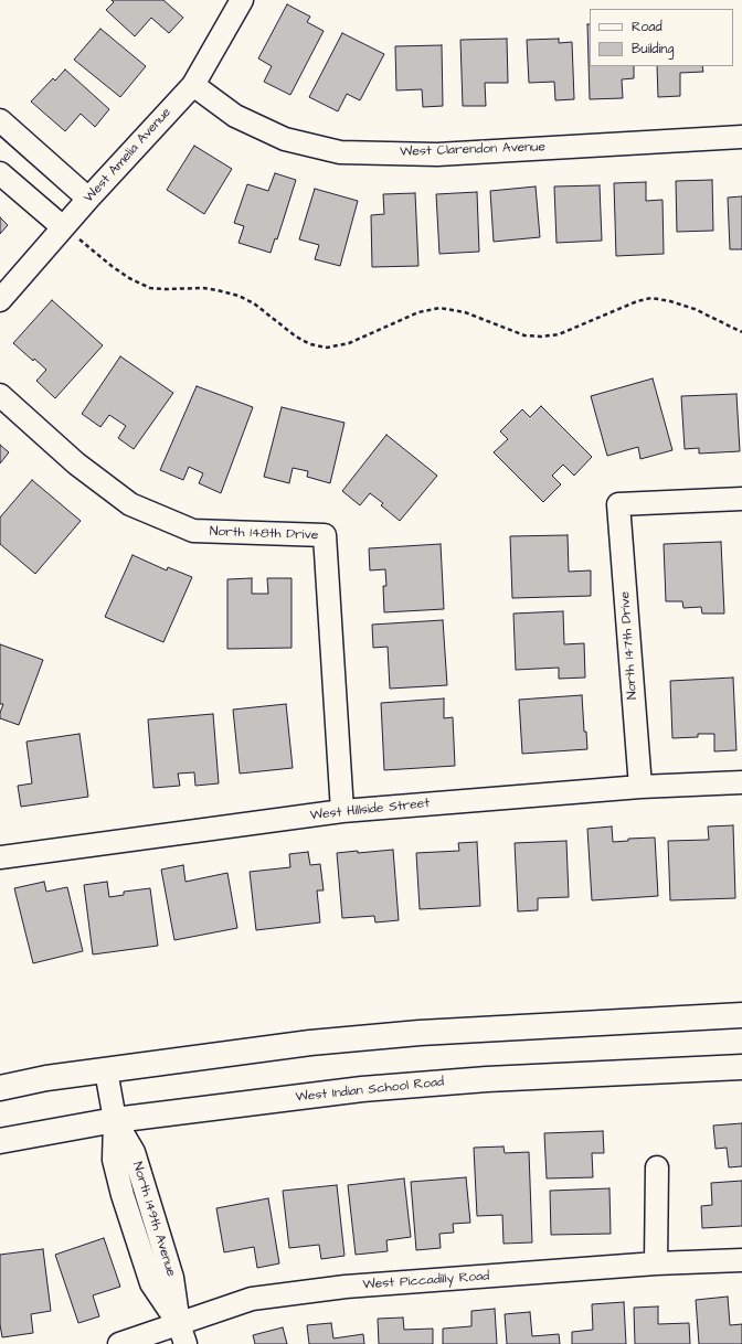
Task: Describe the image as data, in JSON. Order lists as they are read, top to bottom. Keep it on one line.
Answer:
{"streets":{"main road":["West Indian School Road"],"street":["West Clarendon Avenue","West Amelia Avenue","North 148th Drive","North 147th Drive","West Hillside Street","North 149th Avenue","West Piccadilly Road"]},"crossings":[["West Clarendon Avenue","West Amelia Avenue"],["North 148th Drive","West Hillside Street"],["North 147th Drive","West Hillside Street"],["West Indian School Road","North 149th Avenue"],["North 149th Avenue","West Piccadilly Road"]],"legend":["Road","Building"]}
